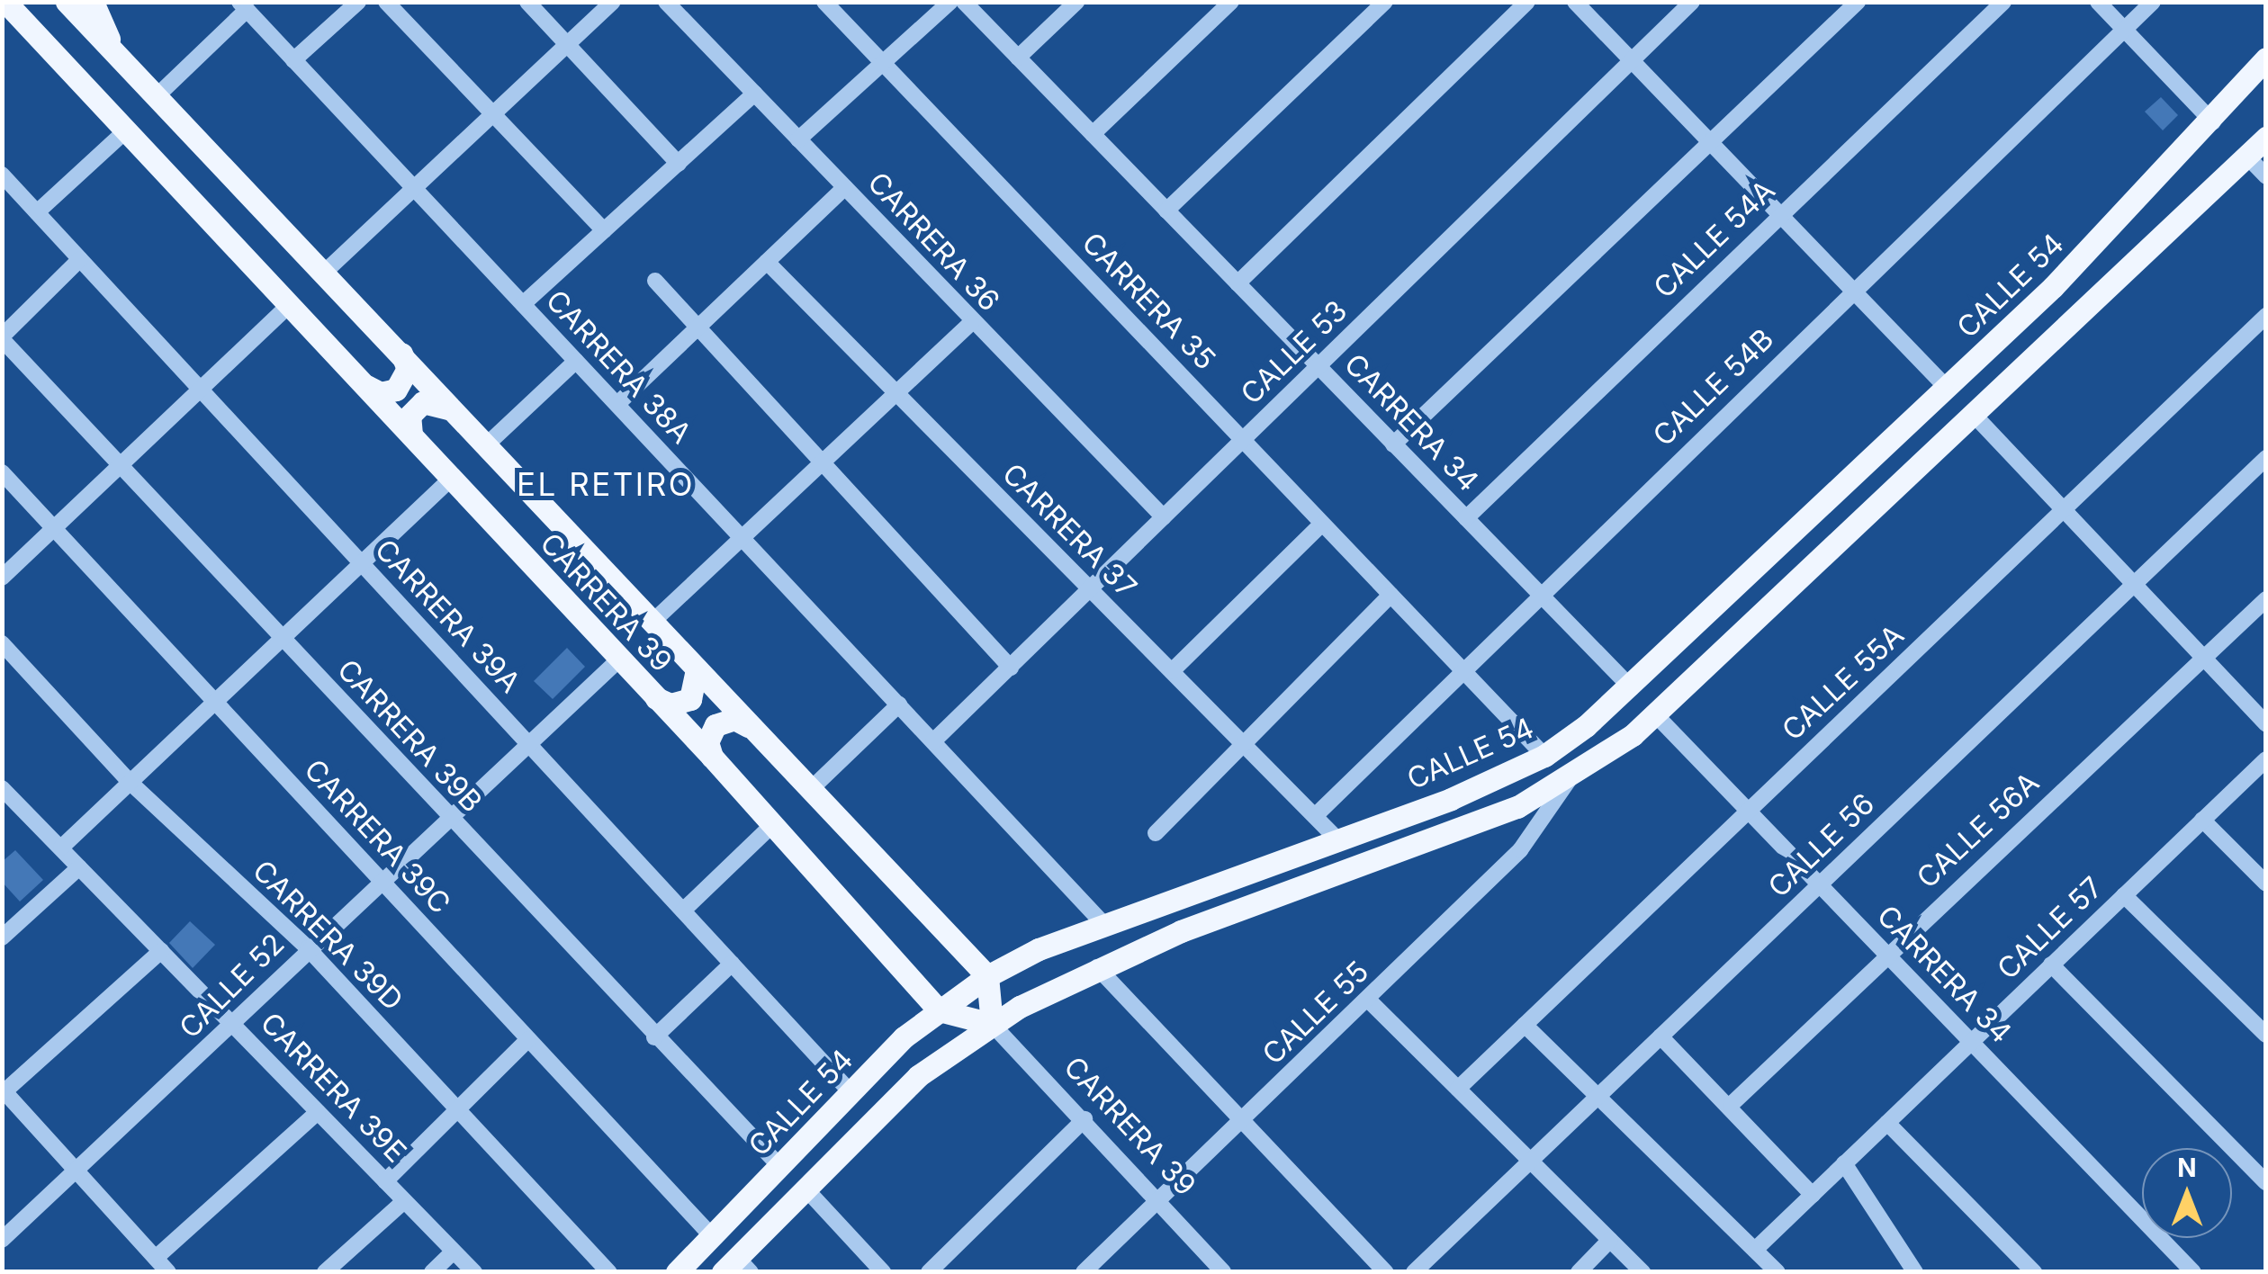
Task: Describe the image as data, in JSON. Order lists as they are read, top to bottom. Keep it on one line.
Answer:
{"streets":{"main road":["CALLE 54","CARRERA 39"],"street":["CALLE 54A","CARRERA 36","CARRERA 35","CALLE 53","CARRERA 38A","CALLE 54B","CARRERA 34","CARRERA 37","CARRERA 39A","CALLE 55A","CARRERA 39B","CALLE 56A","CARRERA 39C","CALLE 56","CALLE 57","CARRERA 39D","CALLE 52","CALLE 55","CARRERA 39E"]},"crossings":[["CALLE 54A","CARRERA 34"],["CARRERA 36","CALLE 53"],["CALLE 54","CARRERA 35"],["CALLE 54","CARRERA 38A"],["CALLE 54","CARRERA 34"],["CALLE 54","CARRERA 37"],["CALLE 54","CARRERA 39"],["CALLE 54","CARRERA 39A"],["CALLE 54","CARRERA 39B"],["CALLE 54","CARRERA 39C"],["CARRERA 35","CALLE 53"],["CARRERA 35","CALLE 54B"],["CALLE 53","CARRERA 38A"],["CALLE 53","CARRERA 34"],["CALLE 53","CARRERA 37"],["CALLE 54B","CARRERA 34"],["CALLE 54B","CARRERA 37"],["CARRERA 34","CALLE 55A"],["CARRERA 34","CALLE 56A"],["CARRERA 34","CALLE 56"],["CARRERA 34","CALLE 57"],["CARRERA 39","CALLE 52"],["CARRERA 39","CALLE 55"],["CARRERA 39A","CALLE 52"],["CARRERA 39B","CALLE 52"],["CARRERA 39C","CALLE 52"],["CARRERA 39D","CALLE 52"],["CALLE 52","CARRERA 39E"]],"districts":["EL RETIRO"],"north":"top"}
